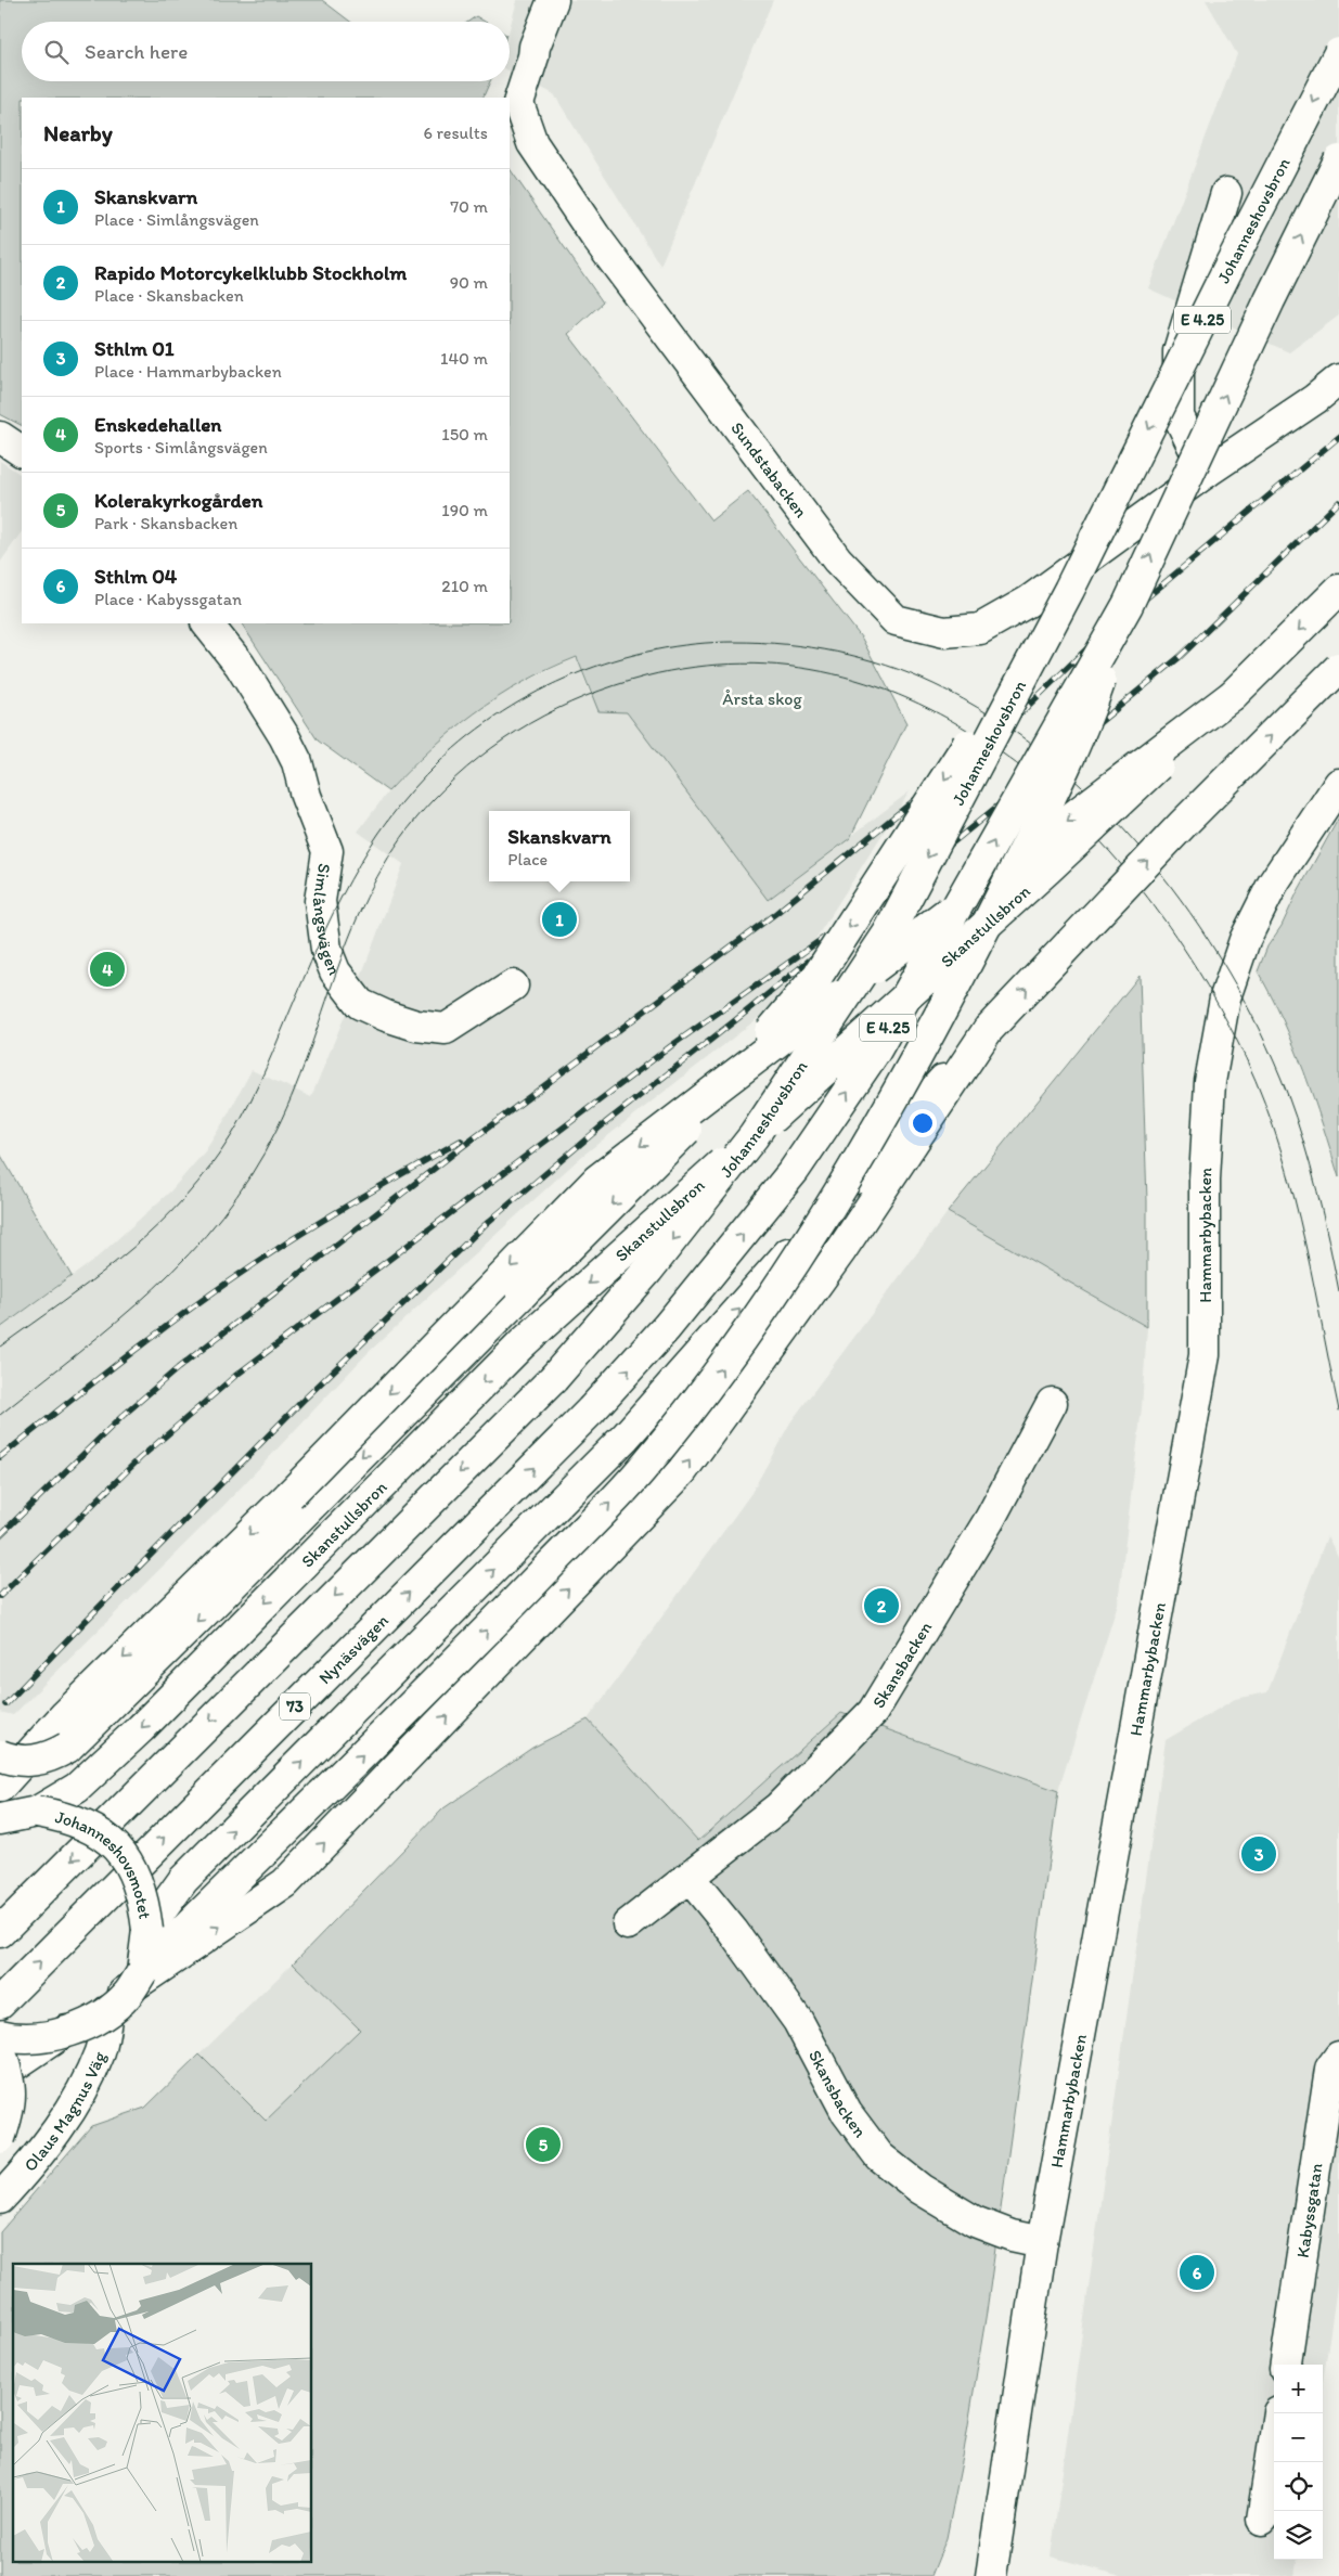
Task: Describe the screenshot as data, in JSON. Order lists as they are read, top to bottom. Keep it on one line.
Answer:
{"streets":{"main road":["Johanneshovsbron","E 4.25","Sundstabacken","Simlångsvägen","Skanstullsbron","Hammarbybacken","Nynäsvägen","Skansbacken","73","Johanneshovsmotet","Olaus Magnus Väg","Kabyssgatan"]},"crossings":[["E 4.25","Nynäsvägen"],["Skanstullsbron","Johanneshovsmotet"],["Hammarbybacken","Skansbacken"],["Johanneshovsmotet","Olaus Magnus Väg"]],"parks":["Årsta skog"],"page":{"search":"Search here","heading":["Nearby","6 results"],"list":[{"mark":"1","name":"Skanskvarn","note":"Place · Simlångsvägen","value":"70 m"},{"mark":"2","name":"Rapido Motorcykelklubb Stockholm","note":"Place · Skansbacken","value":"90 m"},{"mark":"3","name":"Sthlm 01","note":"Place · Hammarbybacken","value":"140 m"},{"mark":"4","name":"Enskedehallen","note":"Sports · Simlångsvägen","value":"150 m"},{"mark":"5","name":"Kolerakyrkogården","note":"Park · Skansbacken","value":"190 m"},{"mark":"6","name":"Sthlm 04","note":"Place · Kabyssgatan","value":"210 m"}],"popup":["Skanskvarn","Place"],"pins":["1","4","2","3","5","6"],"map_buttons":["+","−"]}}
